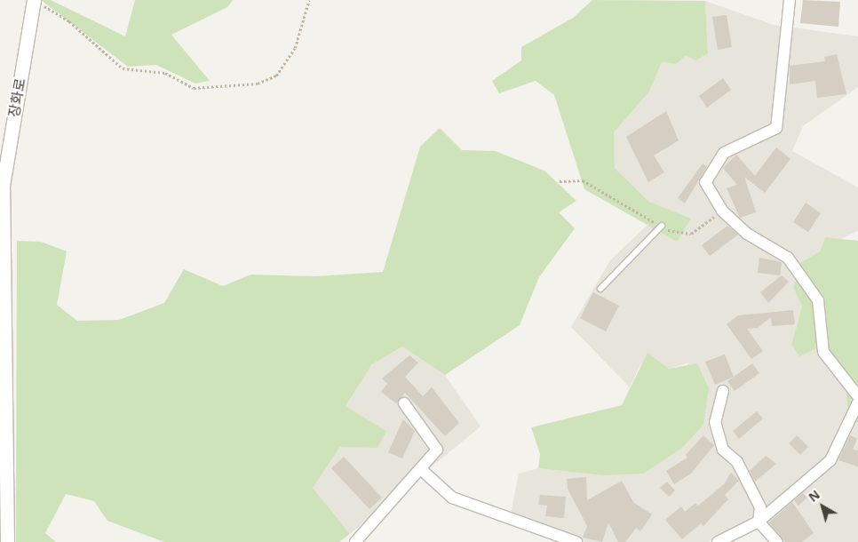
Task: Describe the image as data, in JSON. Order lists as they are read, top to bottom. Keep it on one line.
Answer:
{"streets":{"street":["장화로"]},"north":"top left"}
